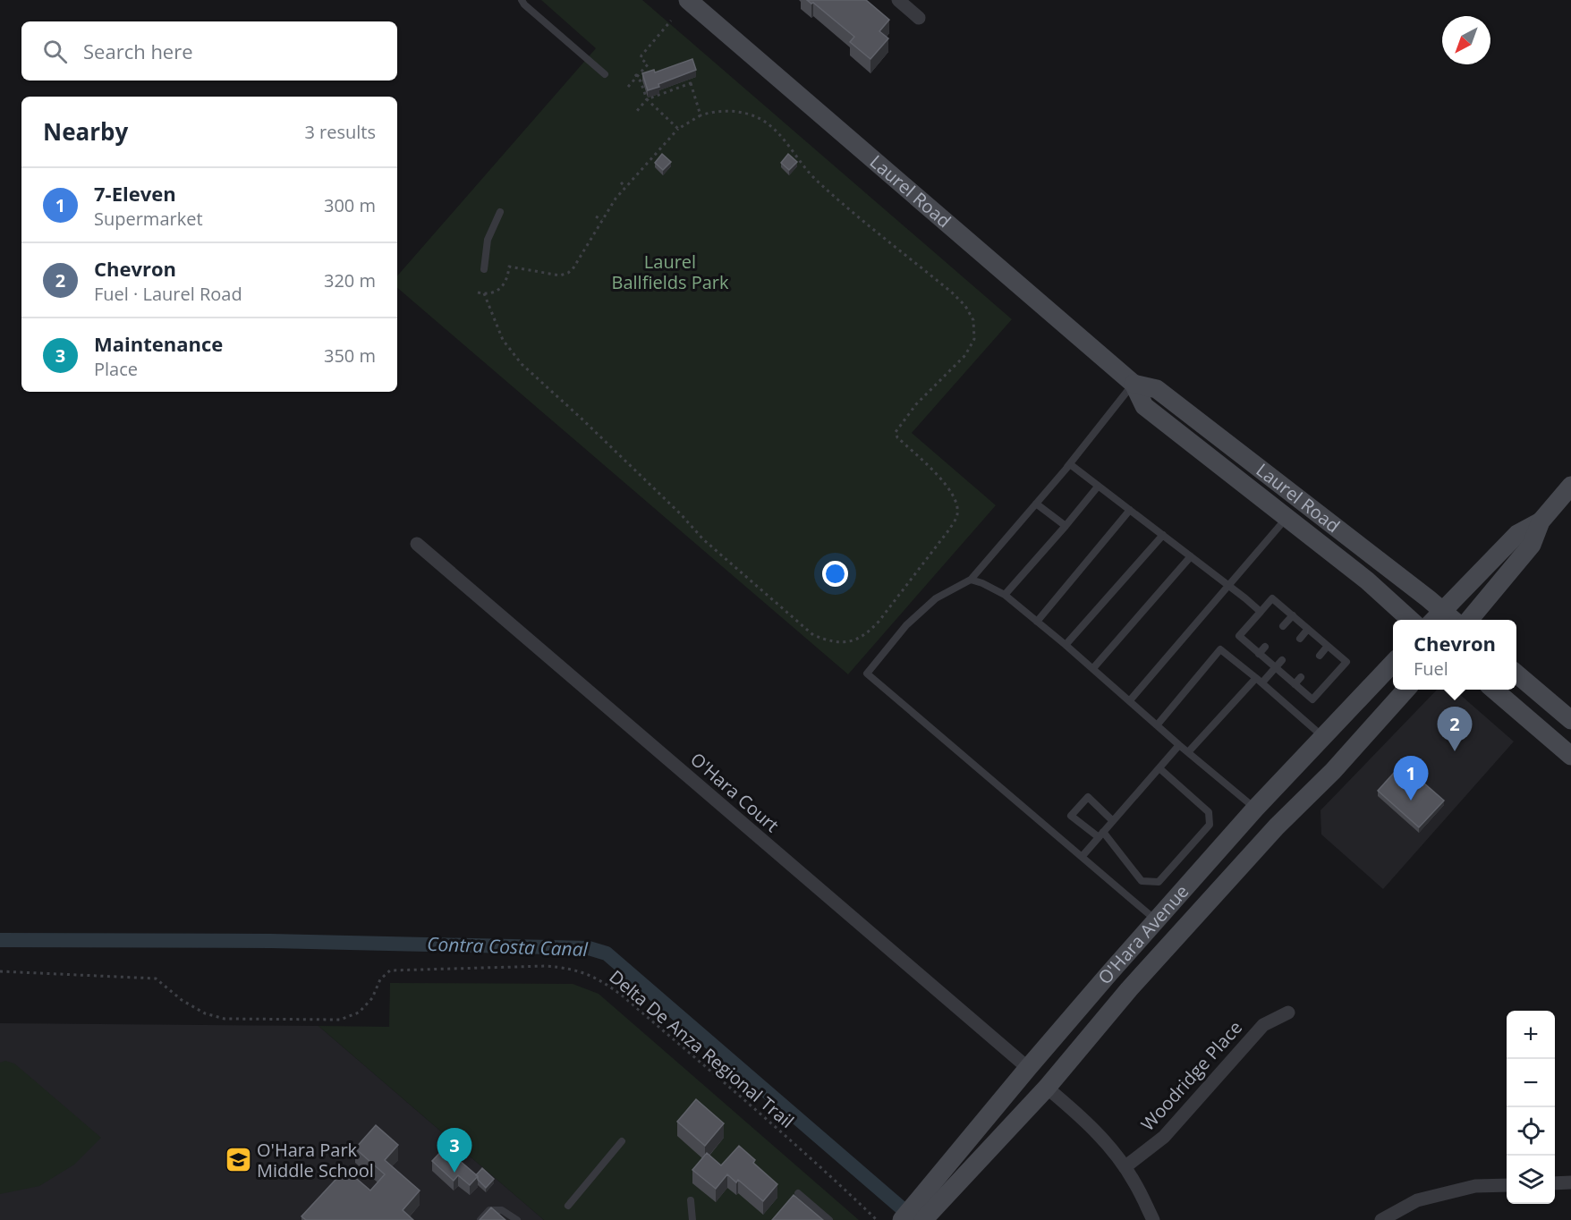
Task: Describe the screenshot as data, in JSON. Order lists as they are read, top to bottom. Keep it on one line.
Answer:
{"streets":{"main road":["Laurel Road","O'Hara Avenue"],"street":["O'Hara Court","Woodridge Place"],"path":["Delta De Anza Regional Trail"]},"crossings":[["O'Hara Court","O'Hara Avenue"]],"water":["Contra Costa Canal"],"parks":["Laurel Ballfields Park"],"places":{"school or university":["O'Hara Park Middle School"]},"north":"bottom left","page":{"search":"Search here","heading":["Nearby","3 results"],"list":[{"mark":"1","name":"7-Eleven","note":"Supermarket","value":"300 m"},{"mark":"2","name":"Chevron","note":"Fuel · Laurel Road","value":"320 m"},{"mark":"3","name":"Maintenance","note":"Place","value":"350 m"}],"popup":["Chevron","Fuel"],"pins":["2","1","3"],"map_buttons":["+","−"]}}
